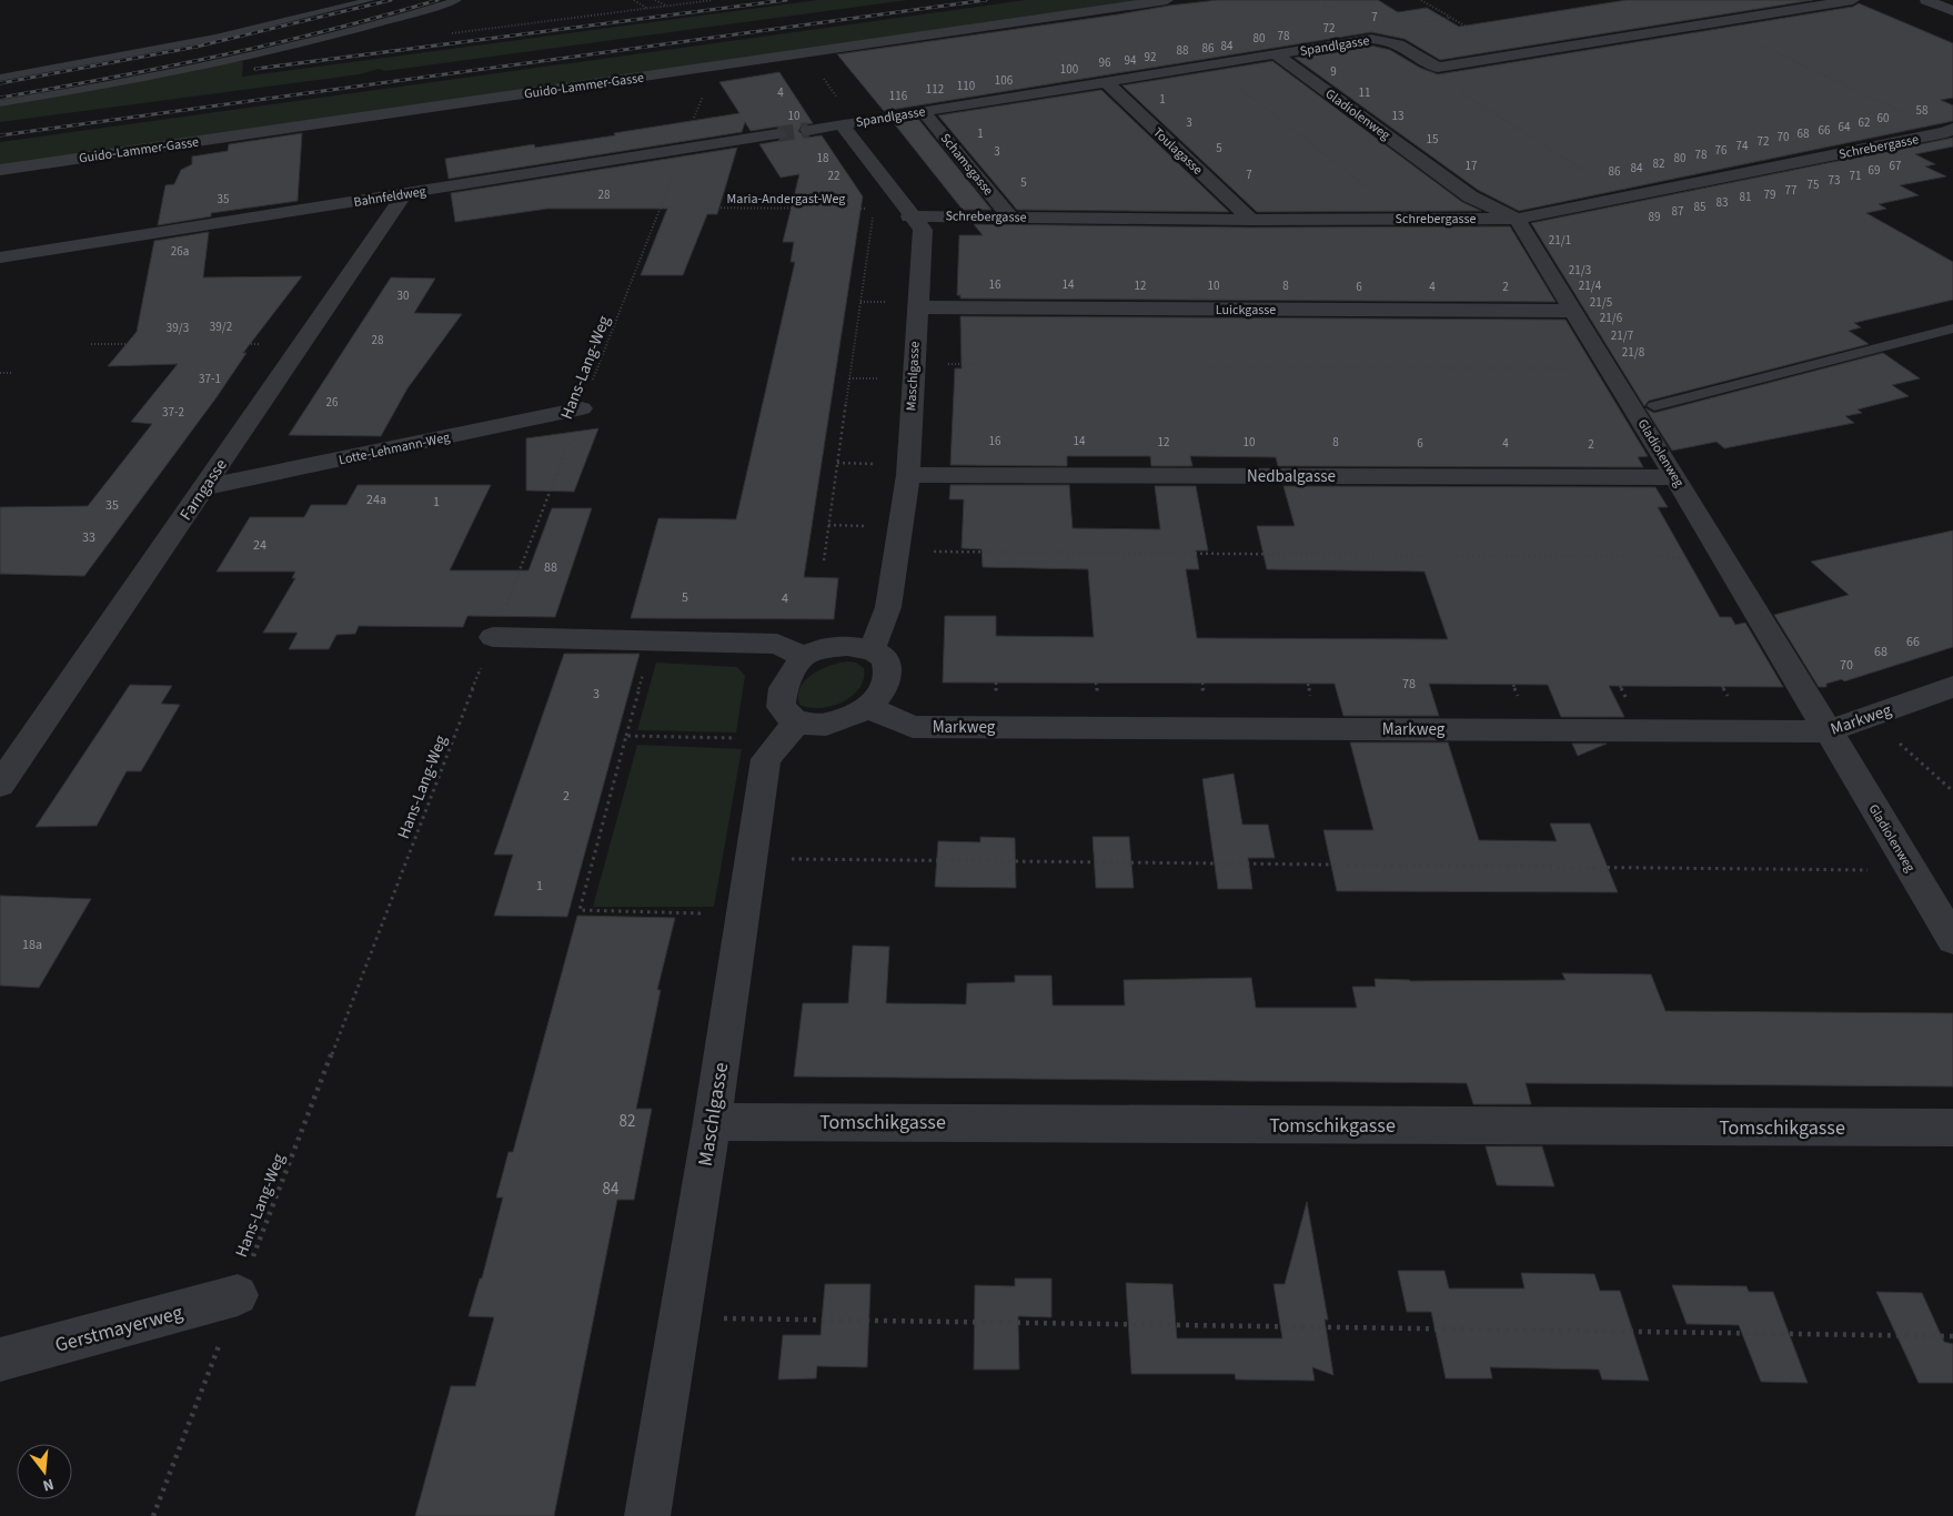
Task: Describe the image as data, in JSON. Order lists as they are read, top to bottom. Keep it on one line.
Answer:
{"streets":{"street":["Spandlgasse","Guido-Lammer-Gasse","Gladiolenweg","Schrebergasse","Toulagasse","Schamsgasse","Bahnfeldweg","Luickgasse","Maschlgasse","Lotte-Lehmann-Weg","Nedbalgasse","Farngasse","Markweg","Tomschikgasse","Gerstmayerweg"],"path":["Maria-Andergast-Weg","Hans-Lang-Weg"]},"crossings":[["Spandlgasse","Gladiolenweg"],["Spandlgasse","Toulagasse"],["Spandlgasse","Schamsgasse"],["Spandlgasse","Maschlgasse"],["Guido-Lammer-Gasse","Hans-Lang-Weg"],["Gladiolenweg","Schrebergasse"],["Gladiolenweg","Luickgasse"],["Gladiolenweg","Nedbalgasse"],["Gladiolenweg","Markweg"],["Schrebergasse","Toulagasse"],["Schrebergasse","Schamsgasse"],["Schrebergasse","Maschlgasse"],["Bahnfeldweg","Hans-Lang-Weg"],["Bahnfeldweg","Farngasse"],["Maria-Andergast-Weg","Hans-Lang-Weg"],["Luickgasse","Maschlgasse"],["Hans-Lang-Weg","Lotte-Lehmann-Weg"],["Hans-Lang-Weg","Gerstmayerweg"],["Maschlgasse","Nedbalgasse"],["Maschlgasse","Markweg"],["Maschlgasse","Tomschikgasse"],["Lotte-Lehmann-Weg","Farngasse"]],"house_numbers":["7","72","78","80","84","86","88","92","94","96","100","9","106","110","112","4","11","116","1","58","10","13","60","3","62","64","66","1","68","70","15","72","74","5","76","3","78","18","80","82","17","67","84","69","86","7","22","71","73","5","75","77","28","79","81","35","83","85","87","89","21/1","26a","21/3","16","14","12","10","8","21/4","6","4","2","30","21/5","21/6","39/2","39/3","21/7","28","21/8","37-1","26","37-2","16","14","12","10","8","6","4","2","24a","1","35","33","24","88","5","4","66","68","70","78","3","2","1","18a","82","84"],"north":"bottom"}
